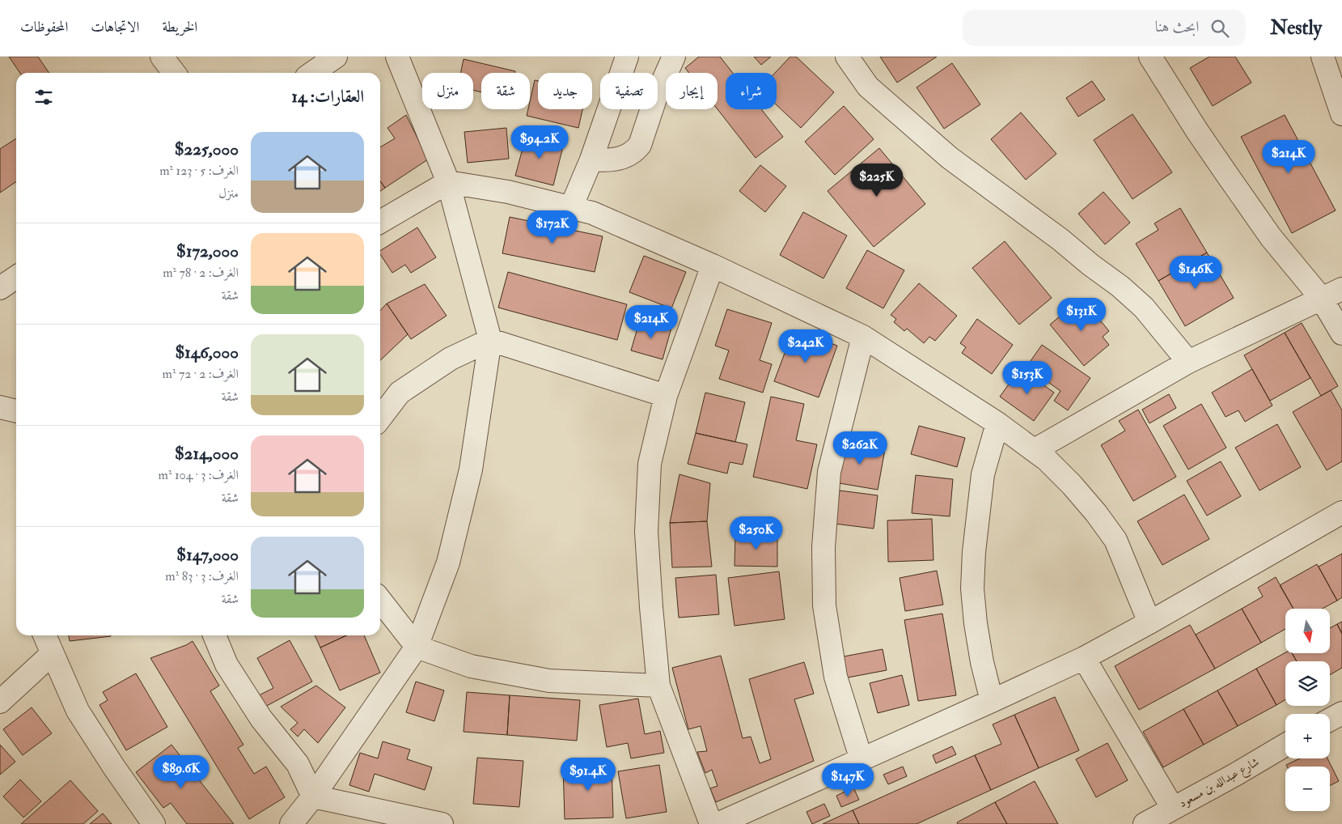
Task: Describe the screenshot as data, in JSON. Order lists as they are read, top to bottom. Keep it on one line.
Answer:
{"streets":{"street":["شارع عبدالله بن مسعود"]},"north":"bottom","page":{"header":"Nestly","search":"ابحث هنا","nav":["الخريطة","الاتجاهات","المحفوظات"],"chip":["شراء","إيجار","تصفية","جديد","شقة","منزل"],"heading":"العقارات: 14","list":[{"name":"$225,000","note":"الغرف: 5 · 123 m² · منزل"},{"name":"$172,000","note":"الغرف: 2 · 78 m² · شقة"},{"name":"$146,000","note":"الغرف: 2 · 72 m² · شقة"},{"name":"$214,000","note":"الغرف: 3 · 104 m² · شقة"},{"name":"$147,000","note":"الغرف: 3 · 83 m² · شقة"}],"price":["$94.2K","$214K","$225K","$172K","$146K","$131K","$214K","$242K","$153K","$262K","$250K","$89.6K","$91.4K","$147K"],"map_buttons":["+","−"]}}
